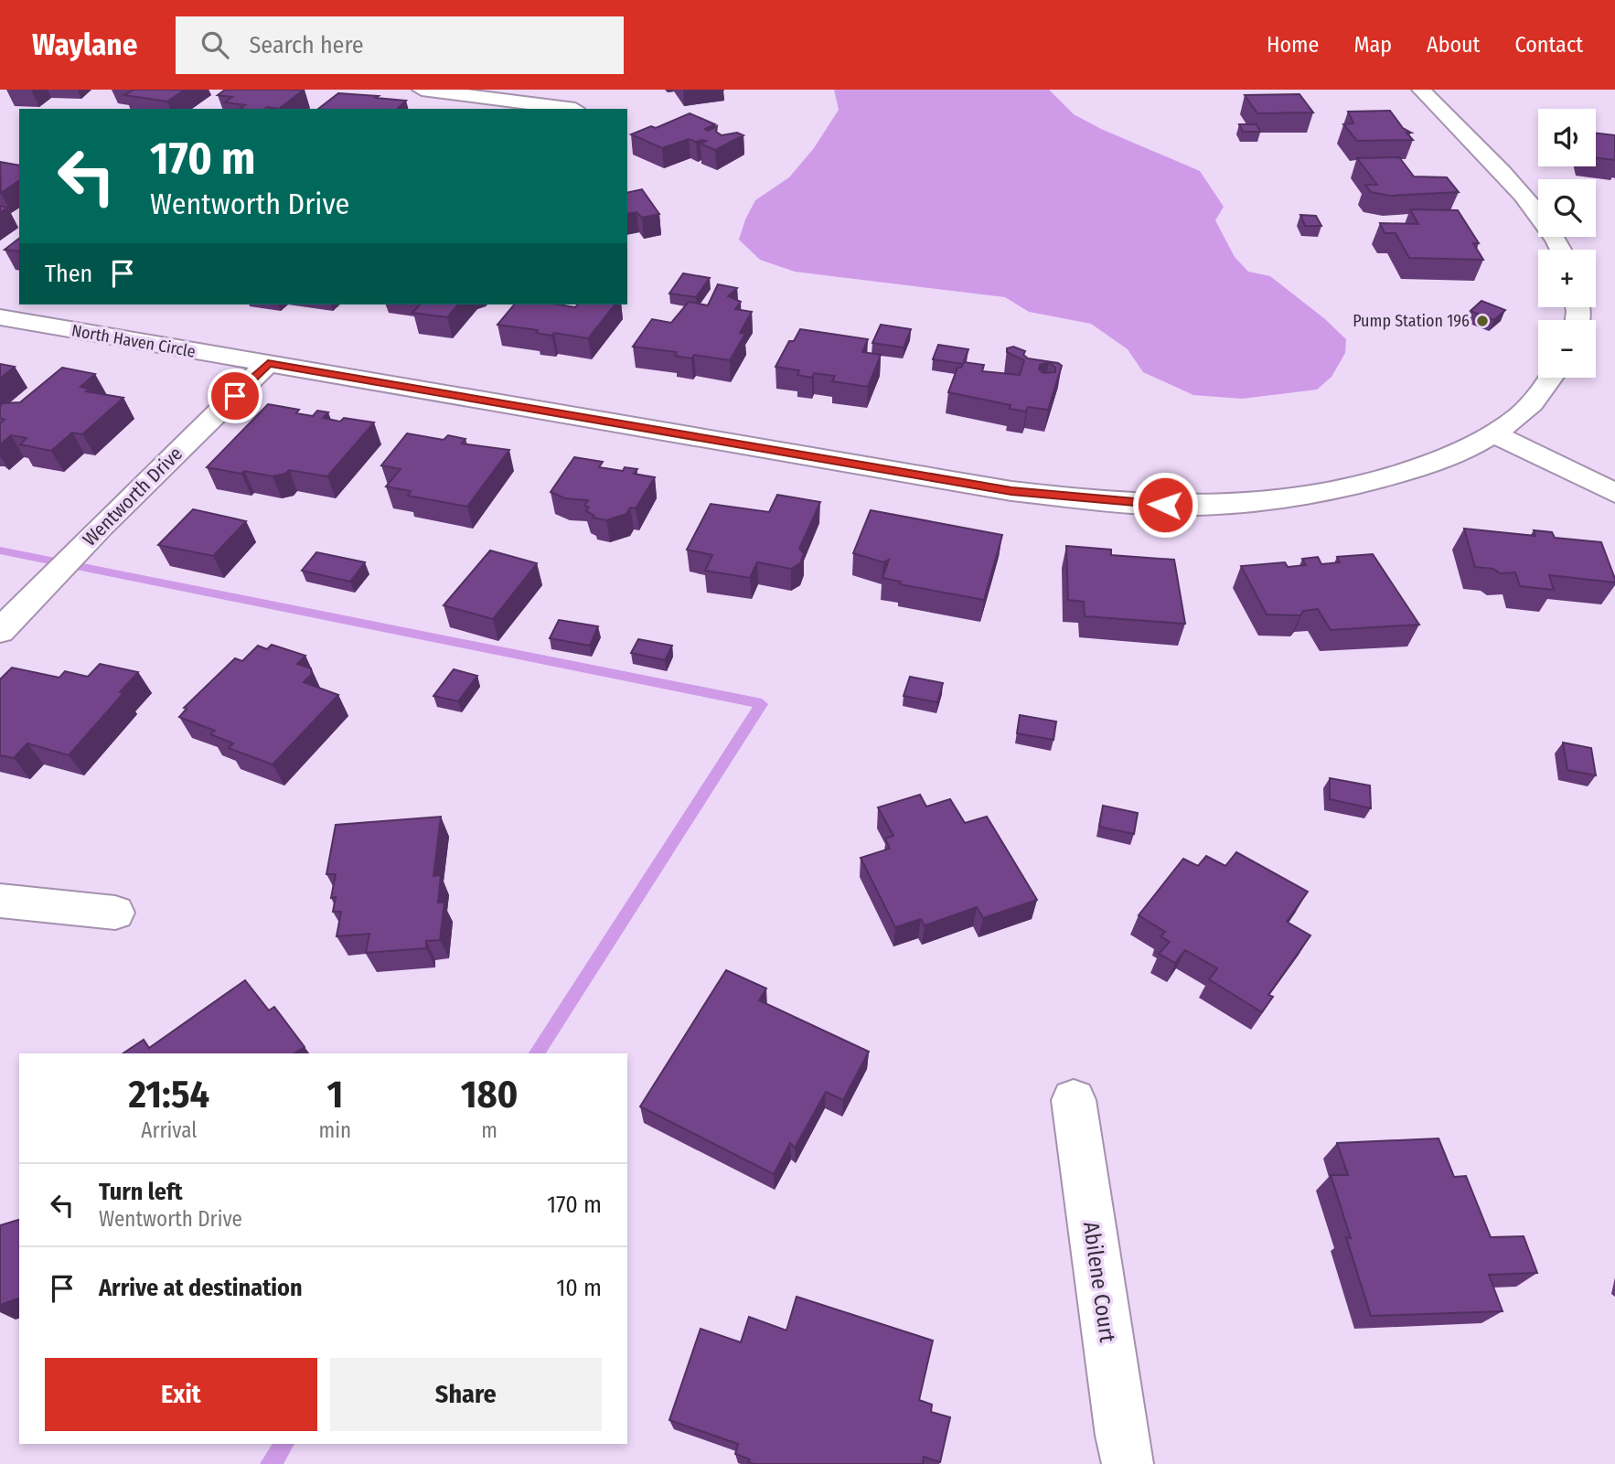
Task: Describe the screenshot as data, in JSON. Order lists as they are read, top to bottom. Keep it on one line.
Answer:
{"streets":{"street":["North Haven Circle","Wentworth Drive","Abilene Court"]},"crossings":[["North Haven Circle","Wentworth Drive"]],"places":["Pump Station 196"],"page":{"header":"Waylane","search":"Search here","nav":["Home","Map","About","Contact"],"map_buttons":["+","−"],"turn":["170 m","Wentworth Drive"],"then":"Then","eta":["21:54","Arrival","1","min","180","m"],"list":[{"name":"Turn left","note":"Wentworth Drive","value":"170 m"},{"name":"Arrive at destination","value":"10 m"}],"buttons":["Exit","Share"]}}
